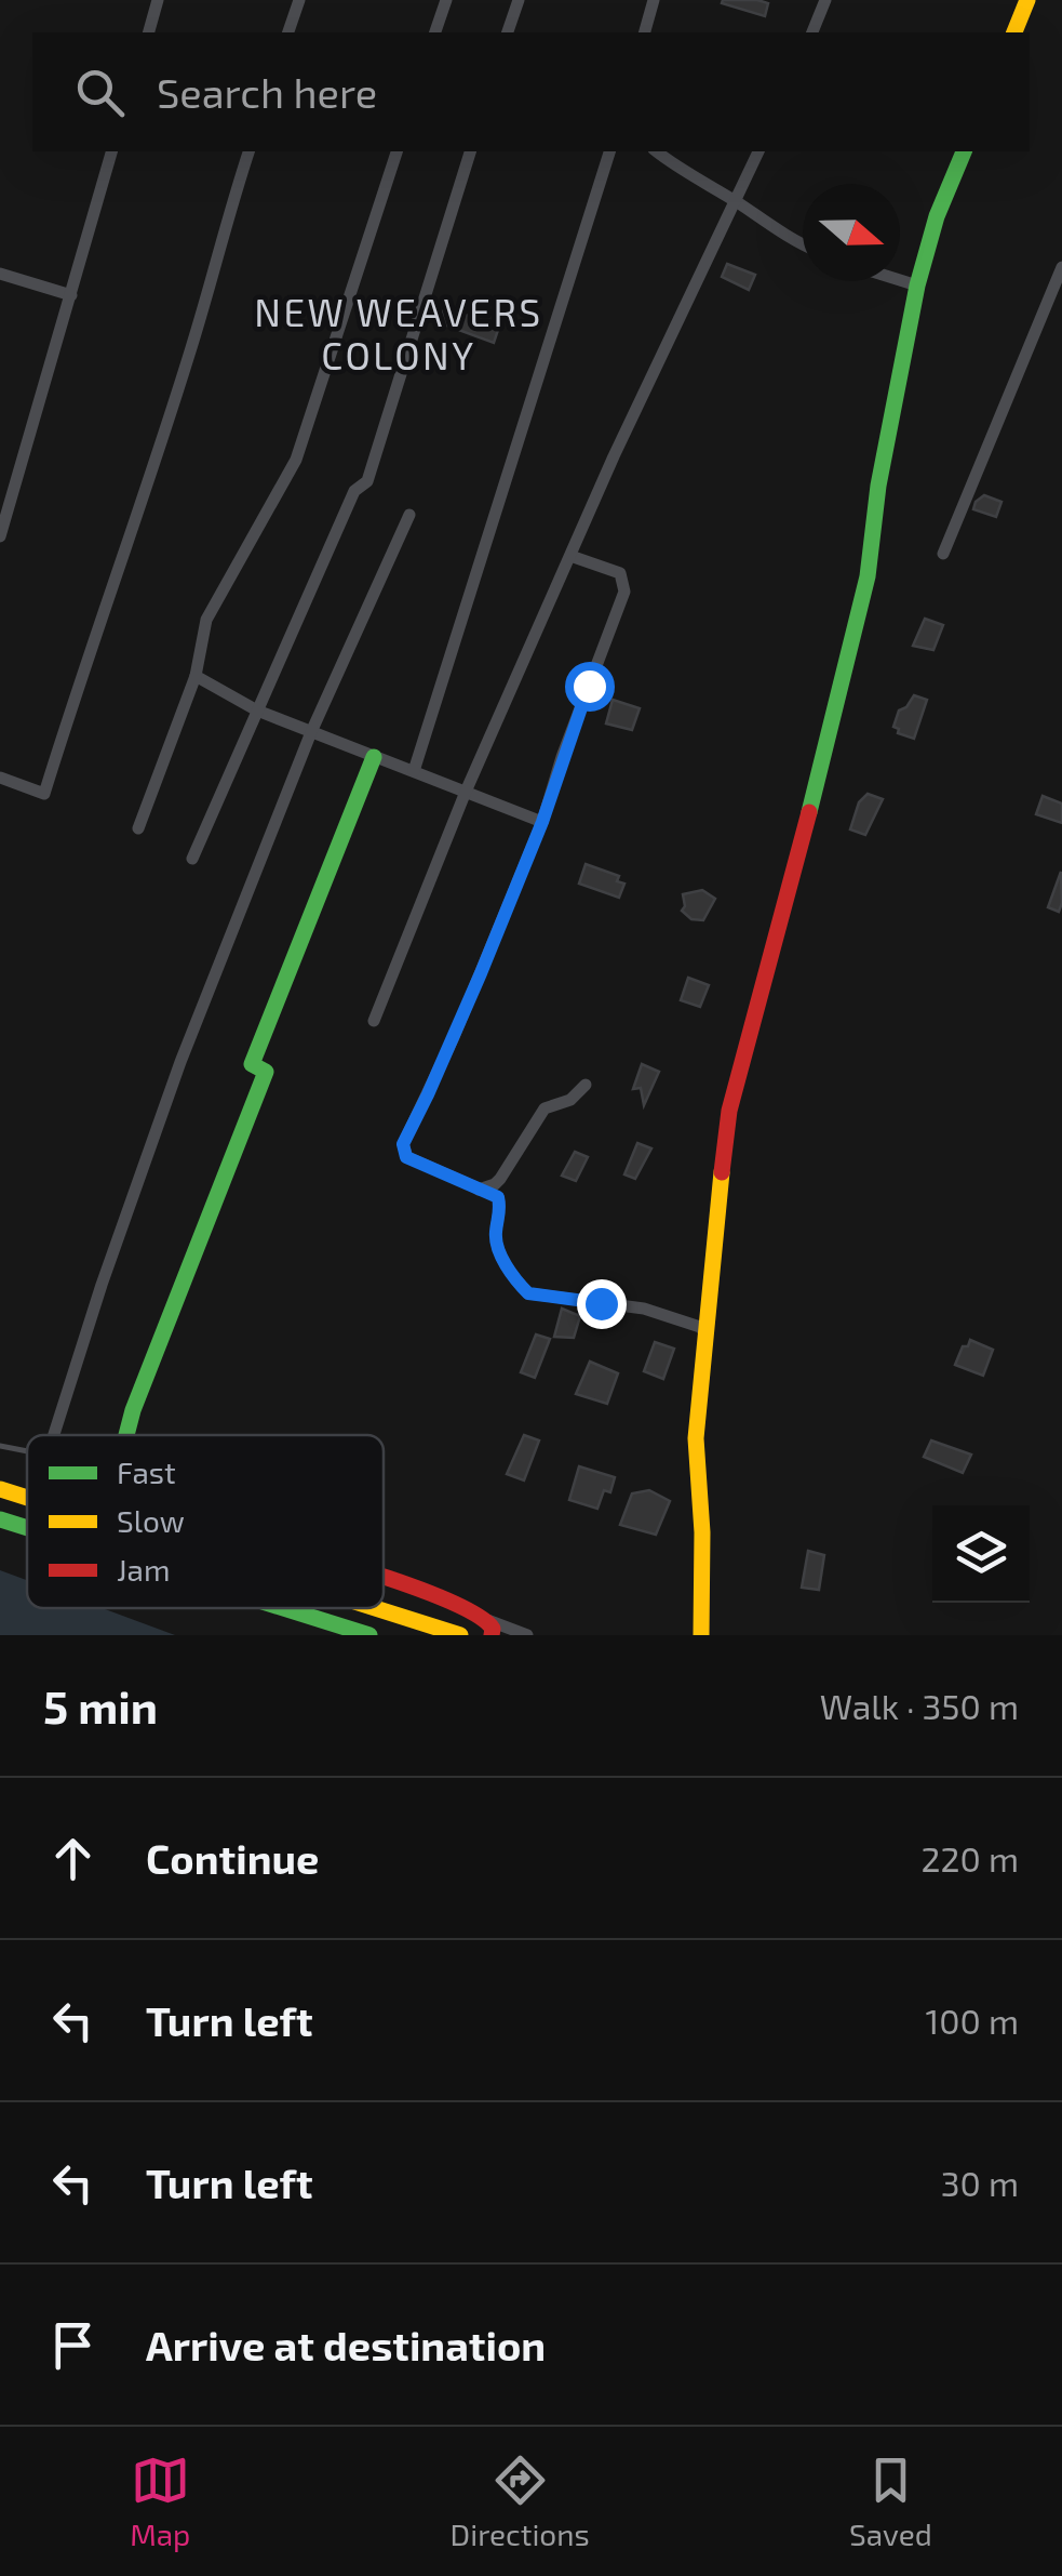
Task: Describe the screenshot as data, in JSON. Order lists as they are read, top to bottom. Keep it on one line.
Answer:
{"districts":["NEW WEAVERS COLONY"],"legend":["Fast","Slow","Jam"],"north":"right","page":{"search":"Search here","heading":["5 min","Walk · 350 m"],"list":[["Continue","220 m"],["Turn left","100 m"],["Turn left","30 m"],"Arrive at destination"],"nav":["Map","Directions","Saved"]}}
